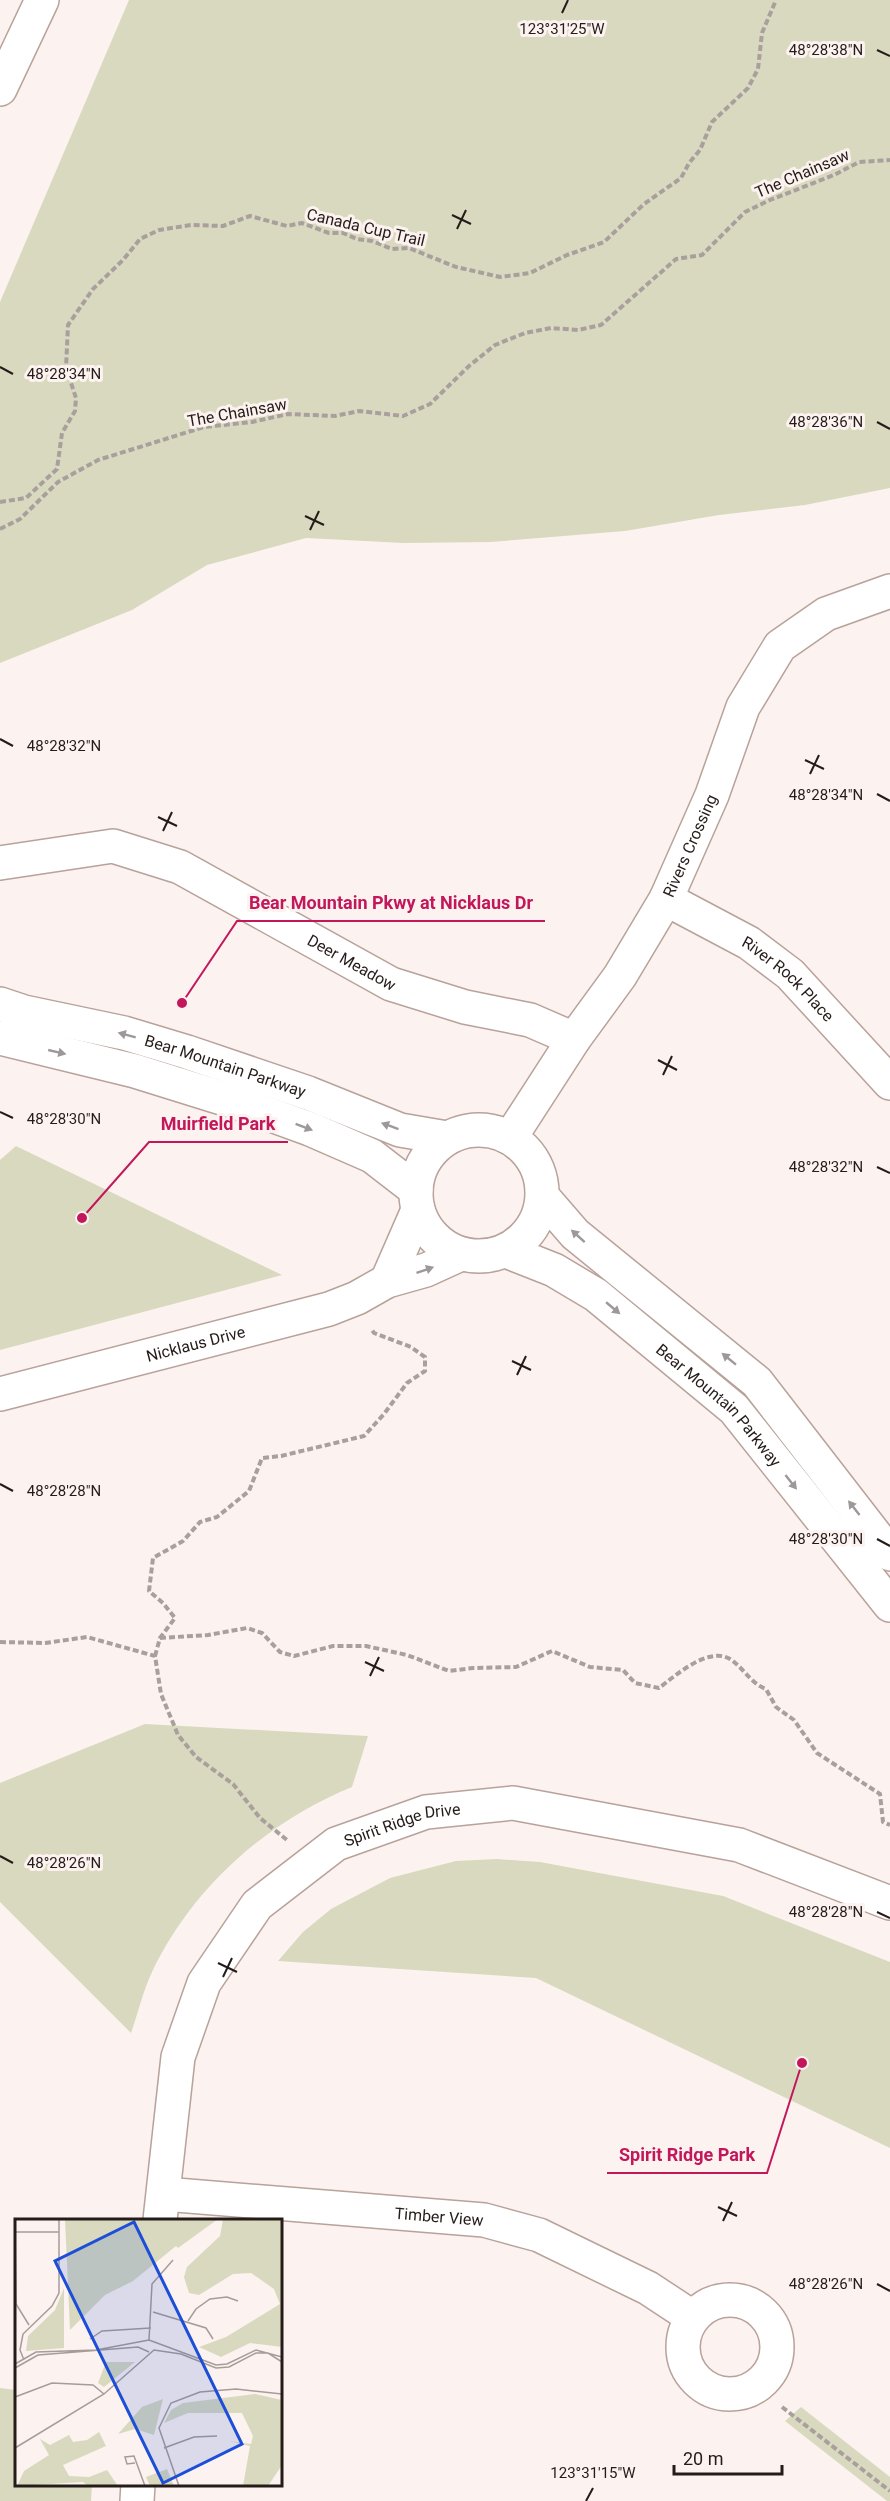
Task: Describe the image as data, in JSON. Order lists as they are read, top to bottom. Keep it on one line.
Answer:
{"streets":{"street":["Rivers Crossing","Deer Meadow","River Rock Place","Bear Mountain Parkway","Nicklaus Drive","Spirit Ridge Drive","Timber View"],"path":["The Chainsaw","Canada Cup Trail"]},"crossings":[["Rivers Crossing","Deer Meadow"],["Rivers Crossing","River Rock Place"],["Rivers Crossing","Bear Mountain Parkway"],["Rivers Crossing","Nicklaus Drive"],["Bear Mountain Parkway","Nicklaus Drive"],["Spirit Ridge Drive","Timber View"]],"places":["Bear Mountain Pkwy at Nicklaus Dr","Muirfield Park","Spirit Ridge Park"],"scale_bar":"20 m","coordinates":["123°31'25\"W","48°28'38\"N","48°28'34\"N","48°28'36\"N","48°28'32\"N","48°28'30\"N","48°28'28\"N","48°28'26\"N","123°31'15\"W"]}
